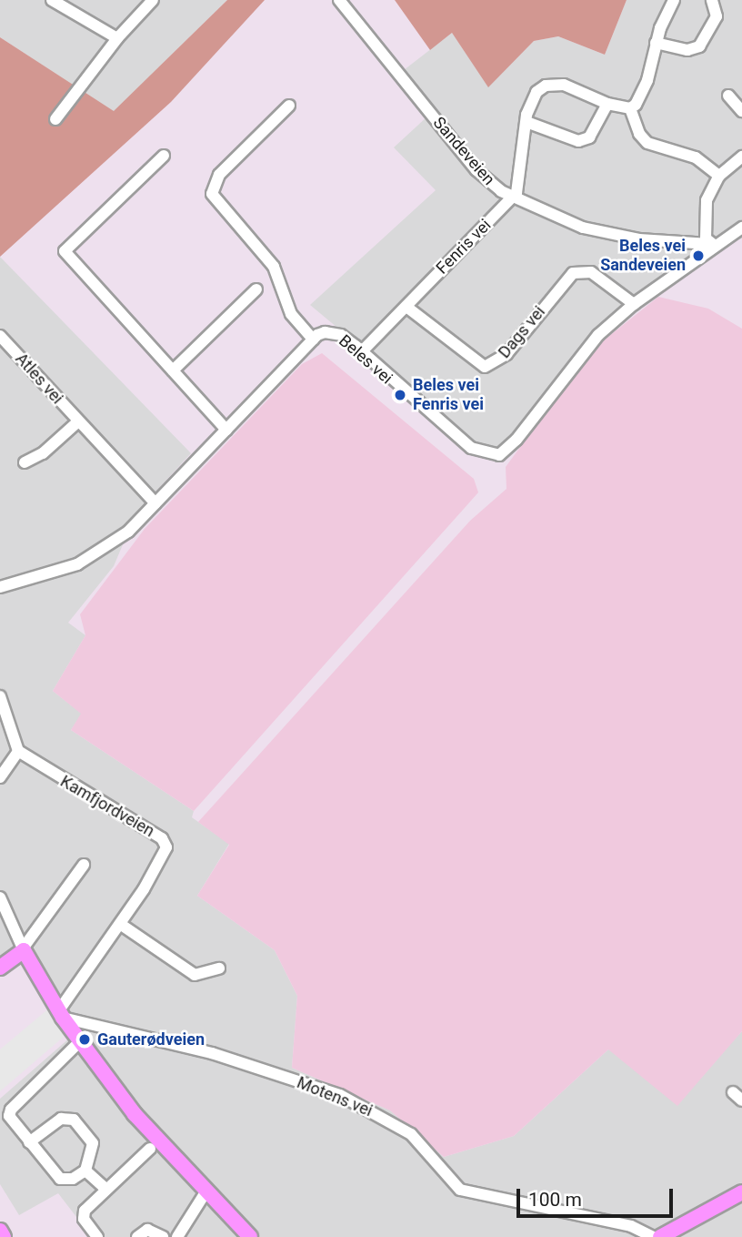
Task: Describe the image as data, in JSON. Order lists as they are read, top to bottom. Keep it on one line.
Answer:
{"streets":{"street":["Sandeveien","Fenris vei","Dags vei","Beles vei","Atles vei","Kamfjordveien","Motens vei"]},"crossings":[["Sandeveien","Fenris vei"],["Sandeveien","Beles vei"],["Fenris vei","Dags vei"],["Fenris vei","Beles vei"],["Dags vei","Beles vei"],["Beles vei","Atles vei"],["Kamfjordveien","Motens vei"]],"places":["Beles vei Sandeveien","Beles vei Fenris vei","Gauterødveien"],"scale_bar":"100 m"}
